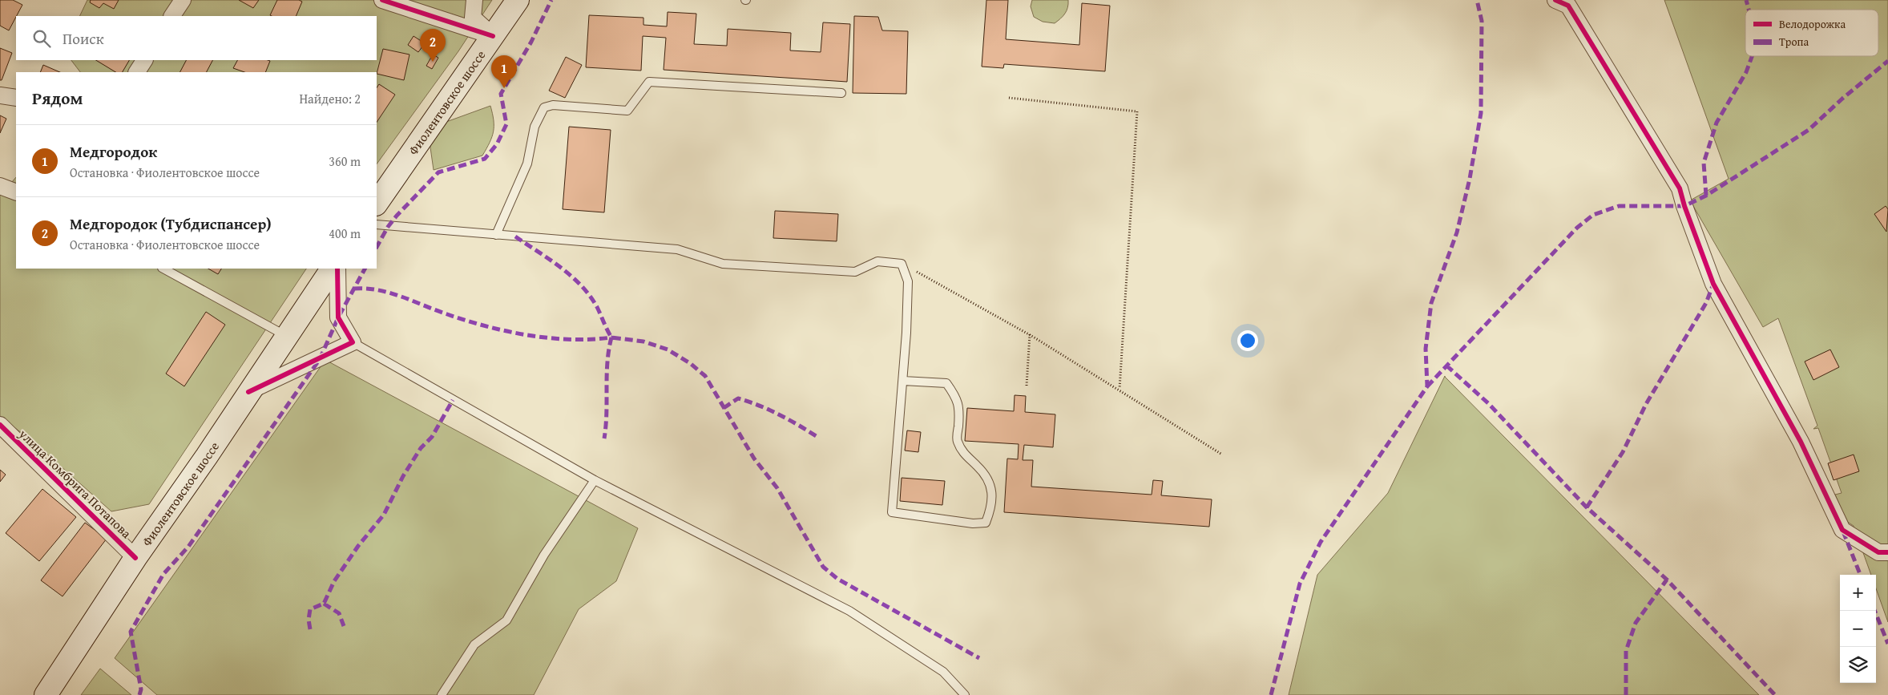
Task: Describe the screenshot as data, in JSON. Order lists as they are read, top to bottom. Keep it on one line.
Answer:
{"streets":{"main road":["Фиолентовское шоссе"],"street":["улица Комбрига Потапова"]},"crossings":[["Фиолентовское шоссе","улица Комбрига Потапова"]],"legend":["Велодорожка","Тропа"],"page":{"search":"Поиск","pins":["2","1"],"heading":["Рядом","Найдено: 2"],"list":[{"mark":"1","name":"Медгородок","note":"Остановка · Фиолентовское шоссе","value":"360 m"},{"mark":"2","name":"Медгородок (Тубдиспансер)","note":"Остановка · Фиолентовское шоссе","value":"400 m"}],"map_buttons":["+","−"]}}
